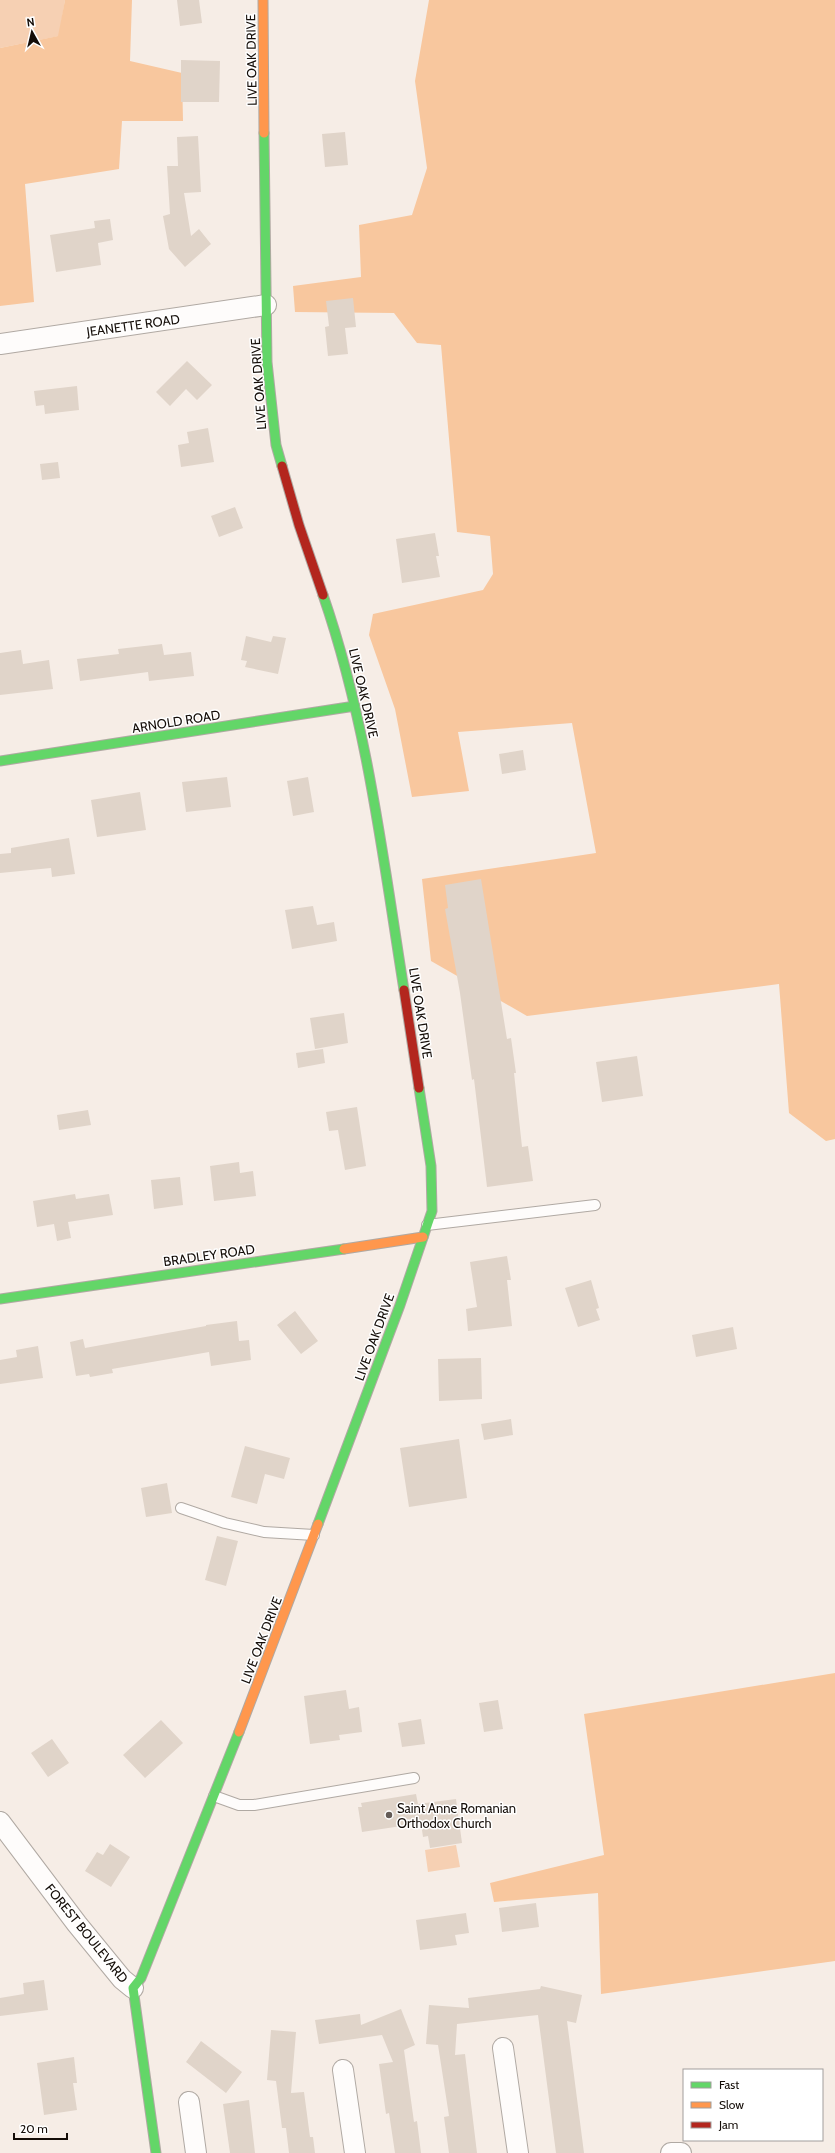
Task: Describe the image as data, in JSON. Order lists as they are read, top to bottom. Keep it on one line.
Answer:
{"streets":{"main road":["LIVE OAK DRIVE","ARNOLD ROAD","BRADLEY ROAD","FOREST BOULEVARD"],"street":["JEANETTE ROAD"]},"crossings":[["LIVE OAK DRIVE","JEANETTE ROAD"],["LIVE OAK DRIVE","ARNOLD ROAD"],["LIVE OAK DRIVE","BRADLEY ROAD"],["LIVE OAK DRIVE","FOREST BOULEVARD"]],"places":["Saint Anne Romanian Orthodox Church"],"legend":["Fast","Slow","Jam"],"scale_bar":"20 m","north":"top"}
